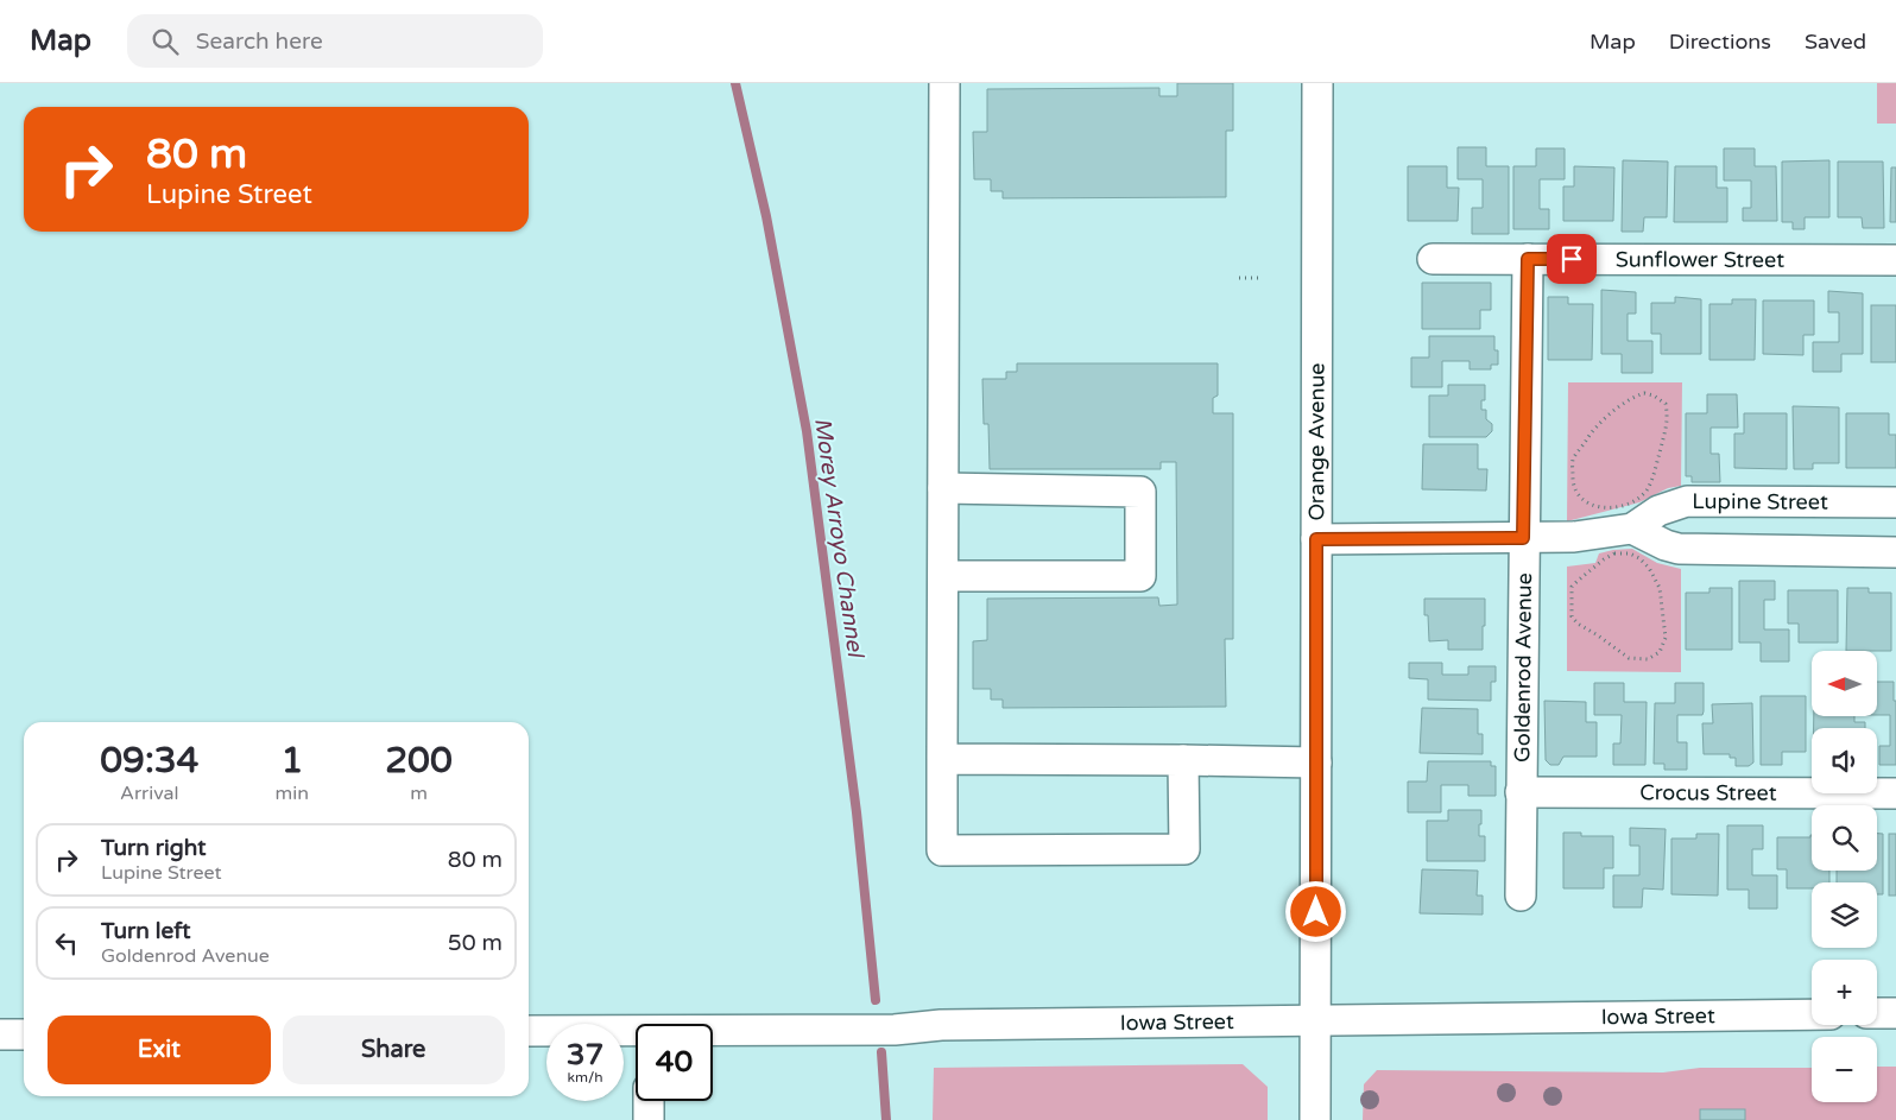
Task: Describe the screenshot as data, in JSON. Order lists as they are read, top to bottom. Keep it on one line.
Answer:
{"streets":{"street":["Sunflower Street","Orange Avenue","Lupine Street","Goldenrod Avenue","Crocus Street","Iowa Street"]},"crossings":[["Sunflower Street","Goldenrod Avenue"],["Orange Avenue","Lupine Street"],["Orange Avenue","Iowa Street"],["Lupine Street","Goldenrod Avenue"],["Goldenrod Avenue","Crocus Street"]],"water":["Morey Arroyo Channel"],"north":"left","page":{"header":"Map","search":"Search here","nav":["Map","Directions","Saved"],"turn":["80 m","Lupine Street"],"map_buttons":["+","−"],"eta":["09:34","Arrival","1","min","200","m"],"list":[{"name":"Turn right","note":"Lupine Street","value":"80 m"},{"name":"Turn left","note":"Goldenrod Avenue","value":"50 m"}],"buttons":["Exit","Share"],"speed":"37 km/h","limit":"40"}}
